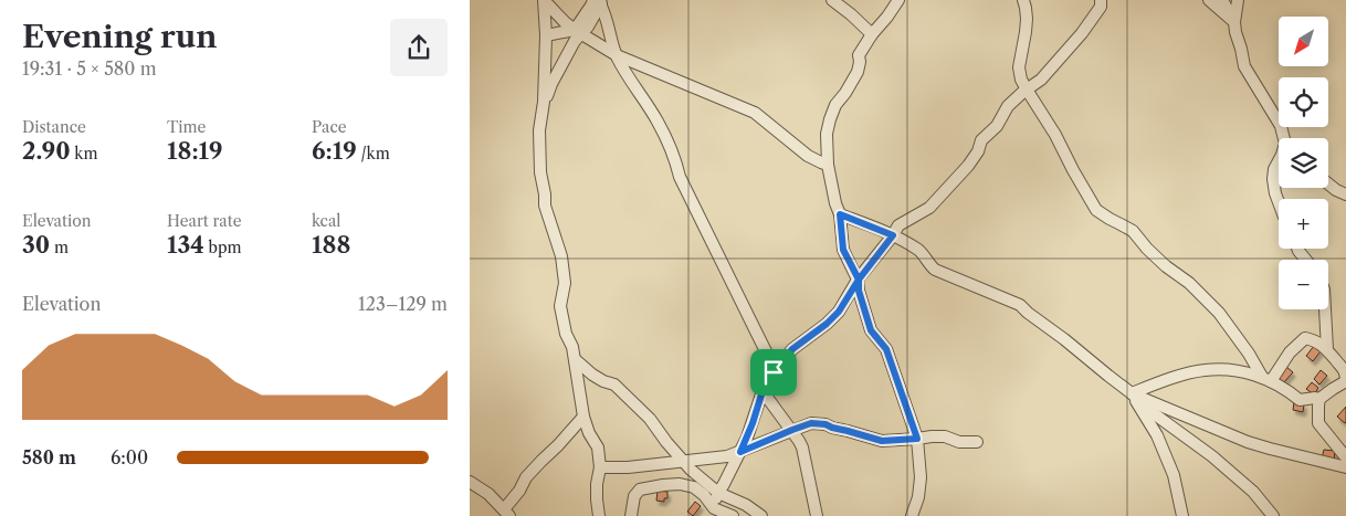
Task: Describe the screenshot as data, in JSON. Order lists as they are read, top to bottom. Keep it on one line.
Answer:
{"north":"bottom left","page":{"heading":["Evening run","19:31 · 5 × 580 m"],"map_buttons":["+","−"],"stats":[["Distance","2.90 km"],["Time","18:19"],["Pace","6:19 /km"],["Elevation","30 m"],["Heart rate","134 bpm"],["kcal","188"]],"chart":["Elevation","123–129 m"],"list":[{"name":"580 m","note":"6:00"}]}}
